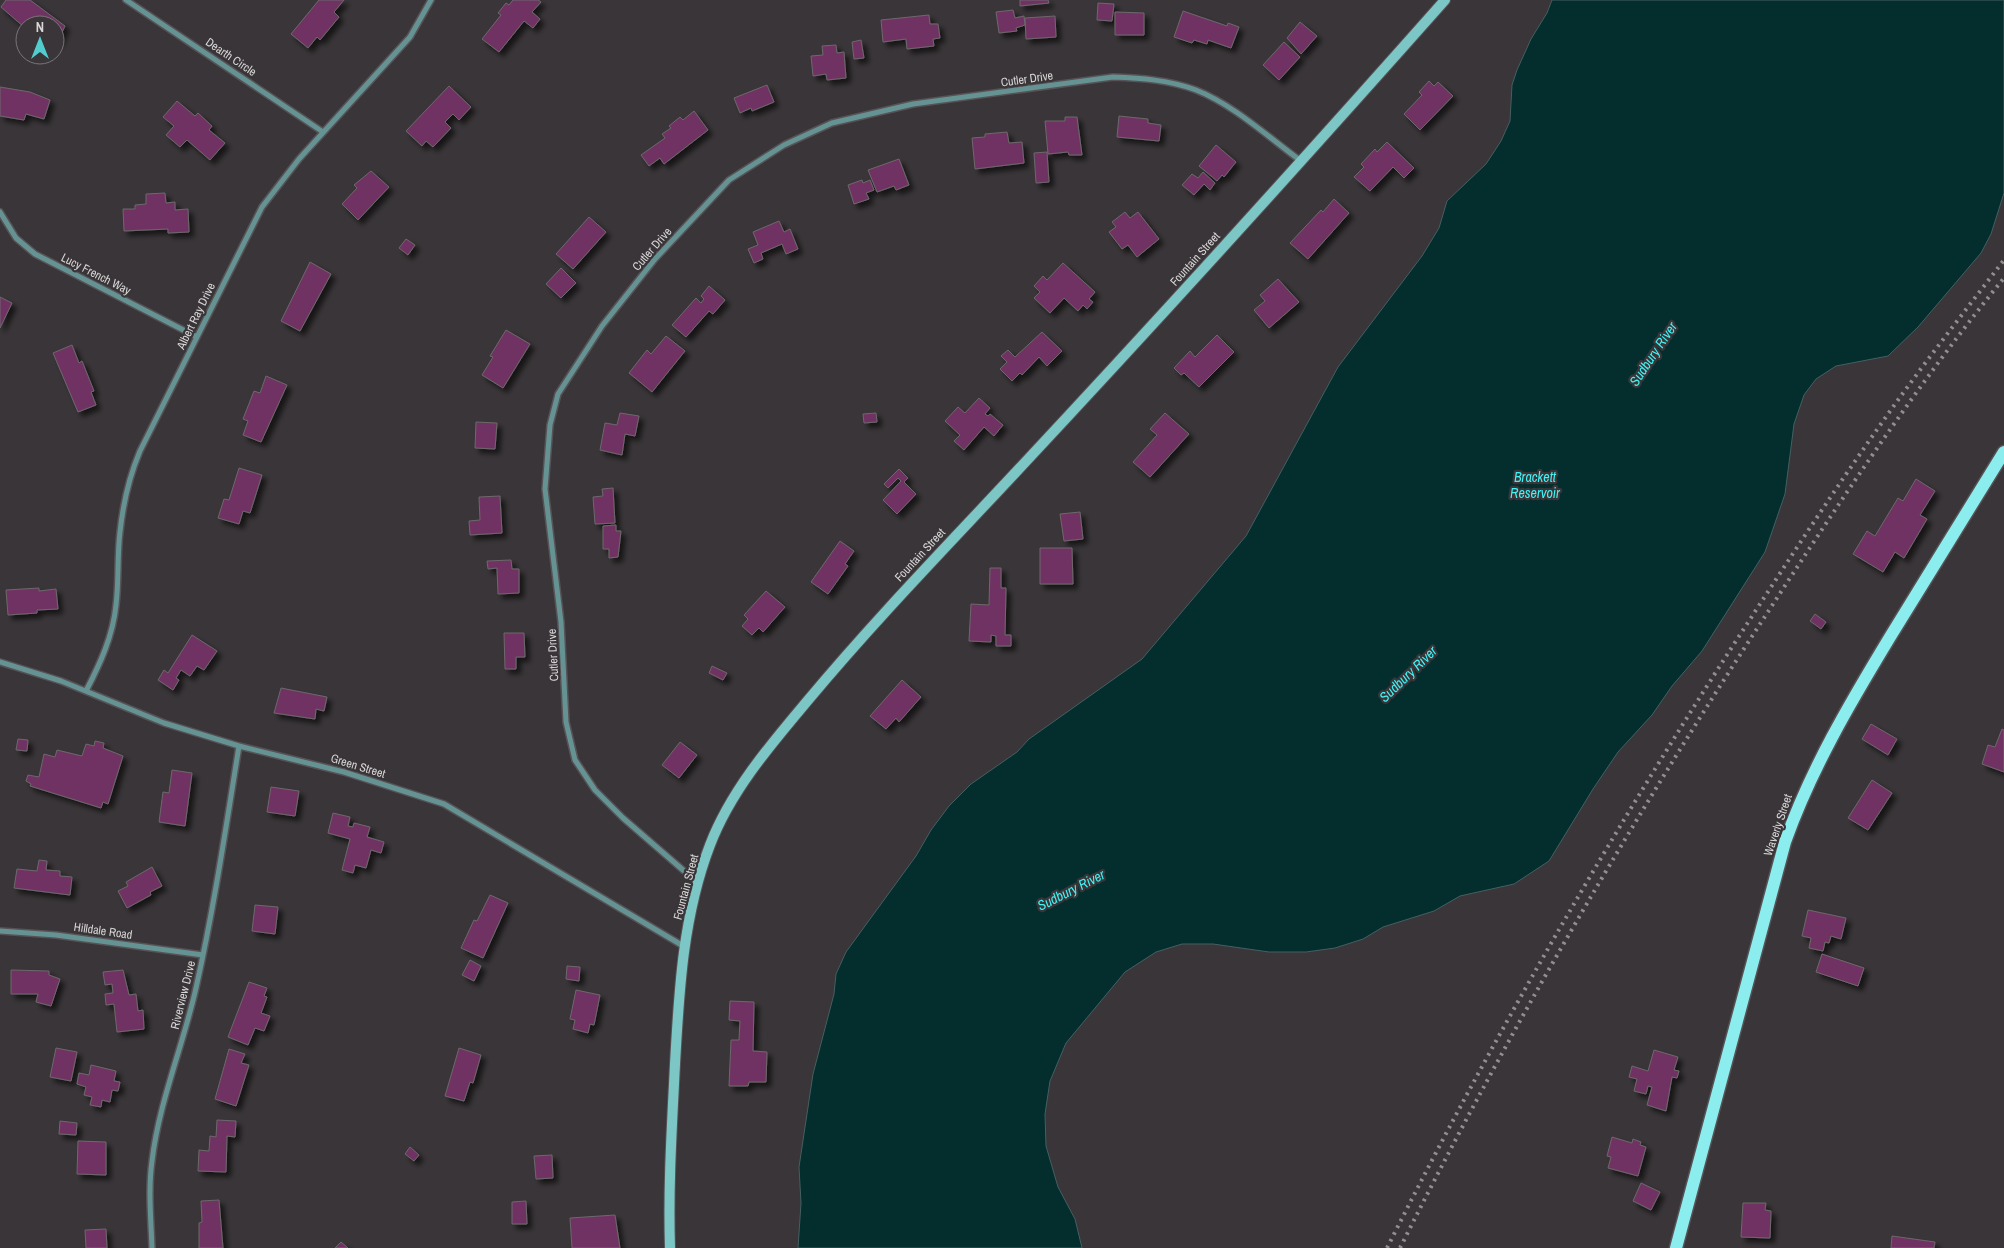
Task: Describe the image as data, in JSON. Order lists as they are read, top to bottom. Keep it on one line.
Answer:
{"streets":{"main road":["Waverly Street"],"street":["Dearth Circle","Cutler Drive","Fountain Street","Lucy French Way","Albert Ray Drive","Green Street","Hilldale Road","Riverview Drive"]},"crossings":[["Dearth Circle","Albert Ray Drive"],["Cutler Drive","Fountain Street"],["Fountain Street","Green Street"],["Lucy French Way","Albert Ray Drive"],["Albert Ray Drive","Green Street"],["Green Street","Riverview Drive"],["Hilldale Road","Riverview Drive"]],"water":["Sudbury River","Brackett Reservoir"],"north":"top"}
